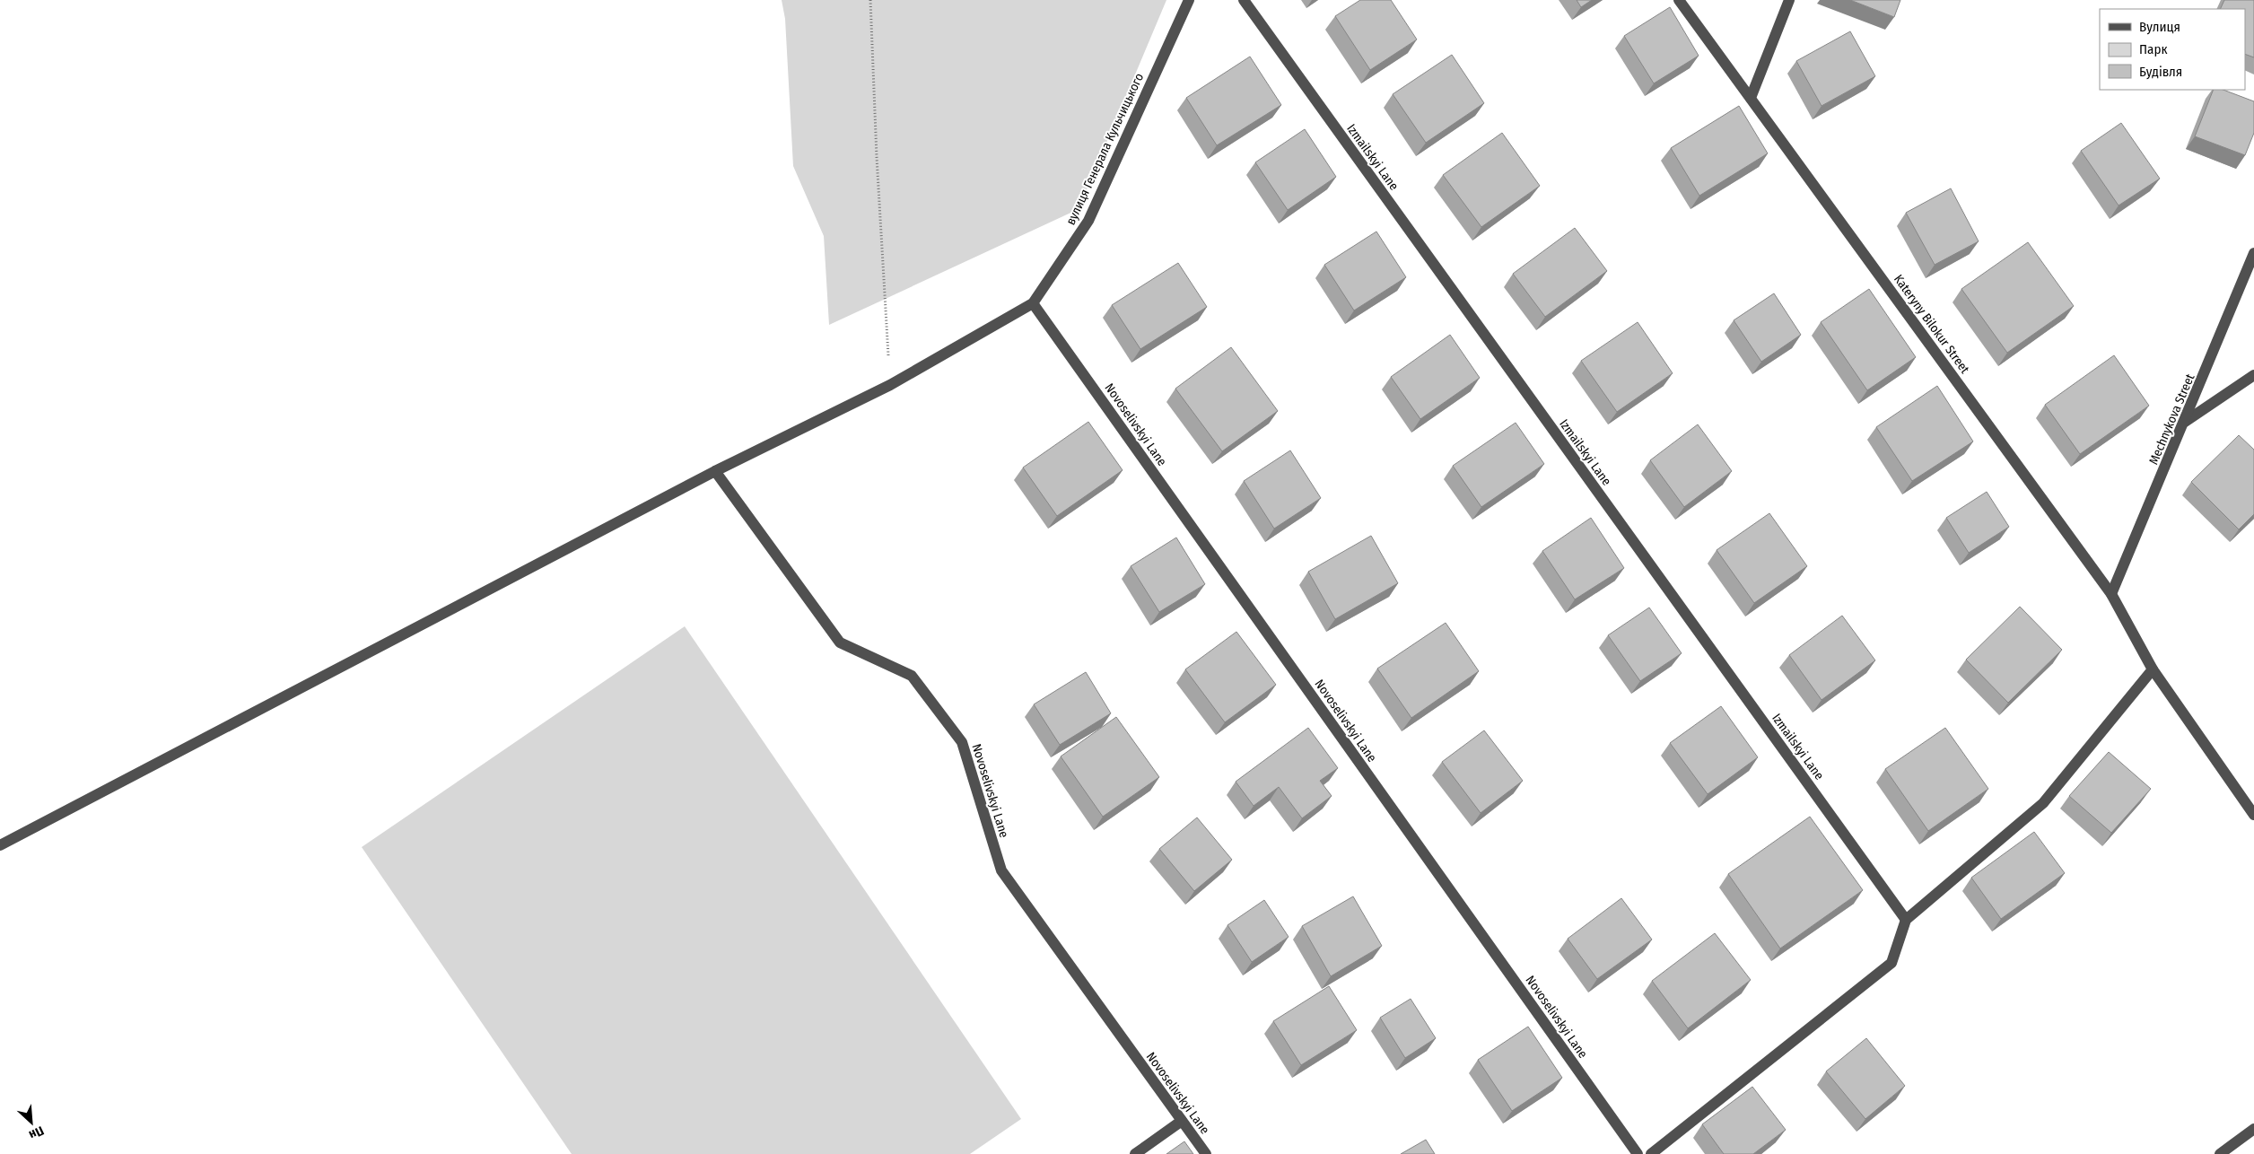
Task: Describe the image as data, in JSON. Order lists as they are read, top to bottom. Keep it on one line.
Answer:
{"streets":{"street":["вулиця Генерала Кульчицького","Izmailskyi Lane","Kateryny Bilokur Street","Mechnykova Street","Novoselivskyi Lane"]},"crossings":[["вулиця Генерала Кульчицького","Novoselivskyi Lane"],["Kateryny Bilokur Street","Mechnykova Street"]],"legend":["Вулиця","Парк","Будівля"],"north":"bottom right"}
